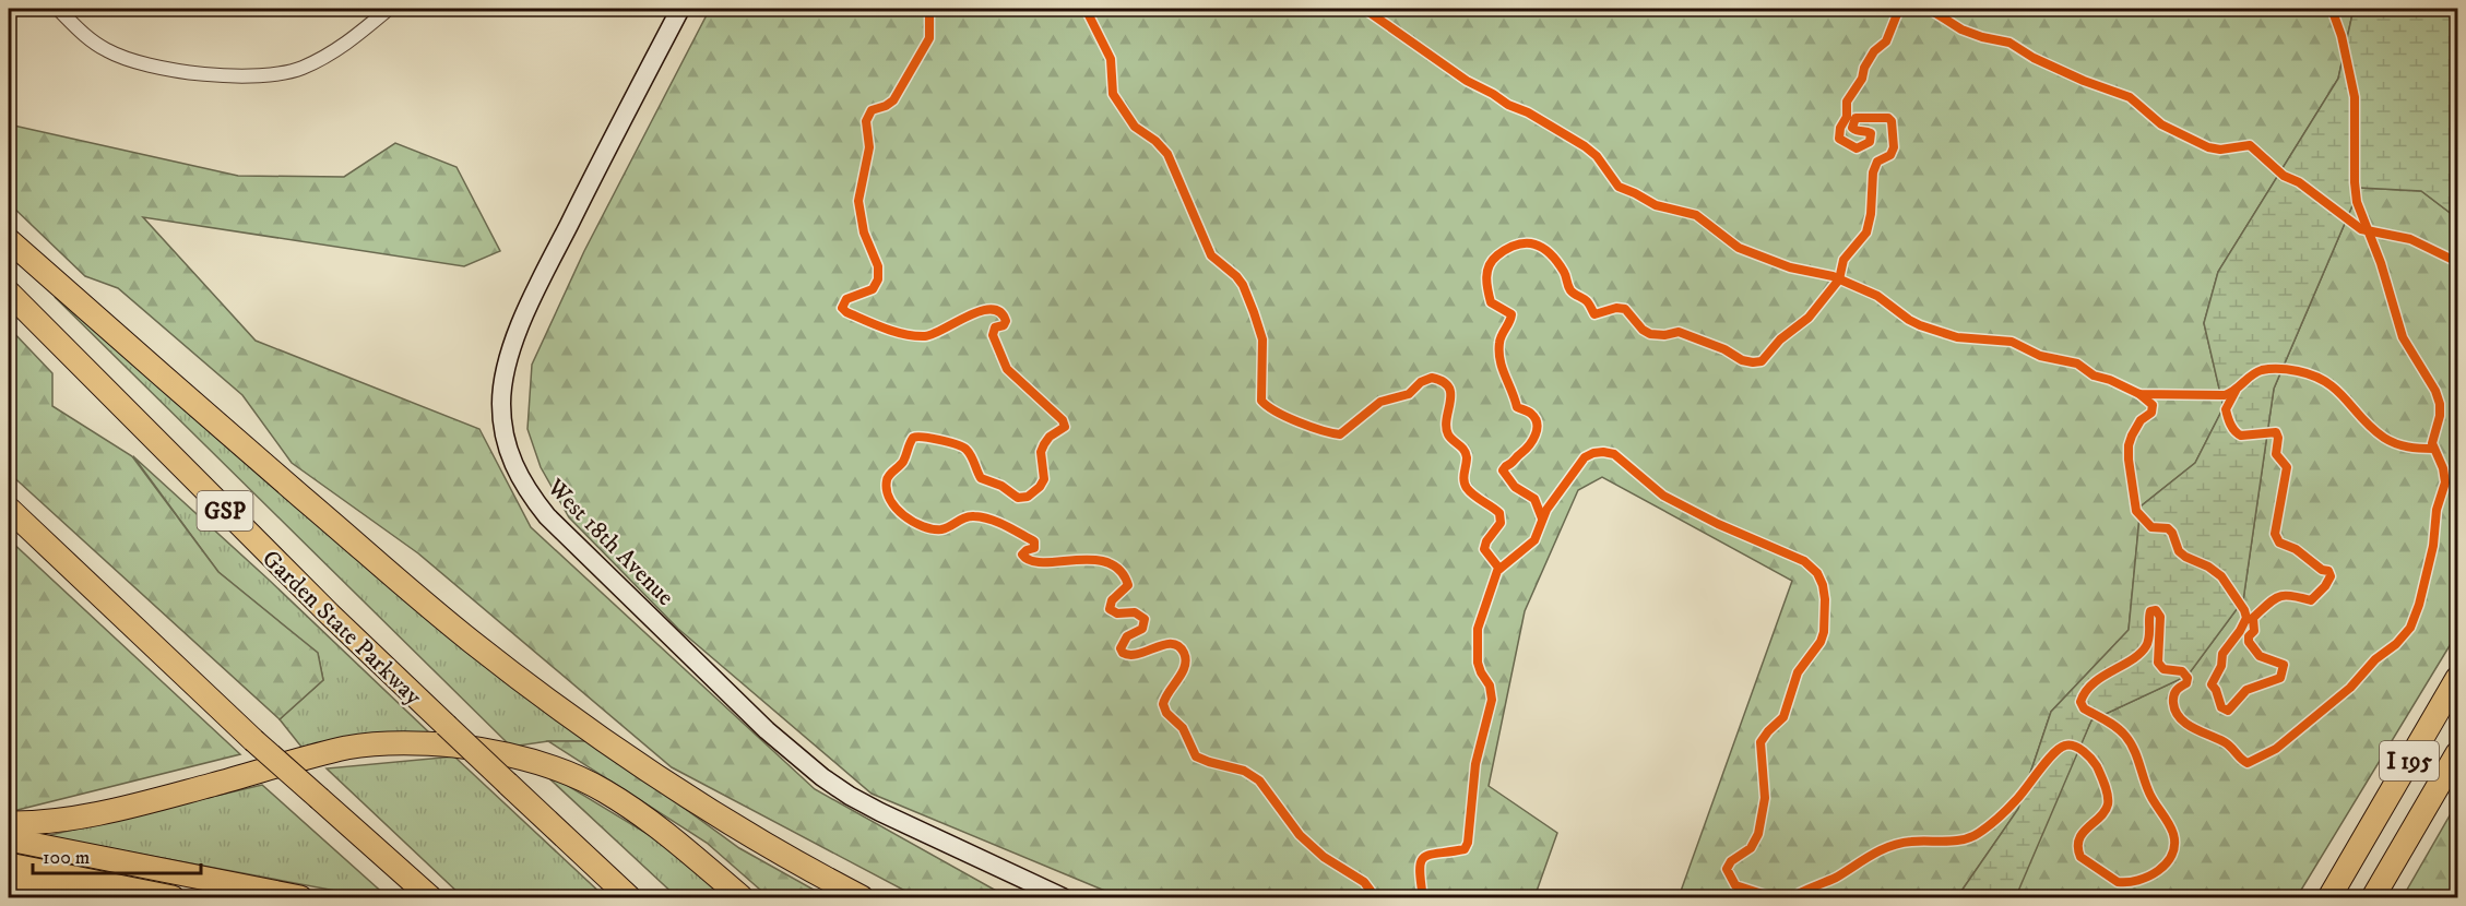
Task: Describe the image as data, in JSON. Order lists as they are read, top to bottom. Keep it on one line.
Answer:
{"streets":{"highway":["GSP","Garden State Parkway","I 195"],"street":["West 18th Avenue"]},"scale_bar":"100 m"}
